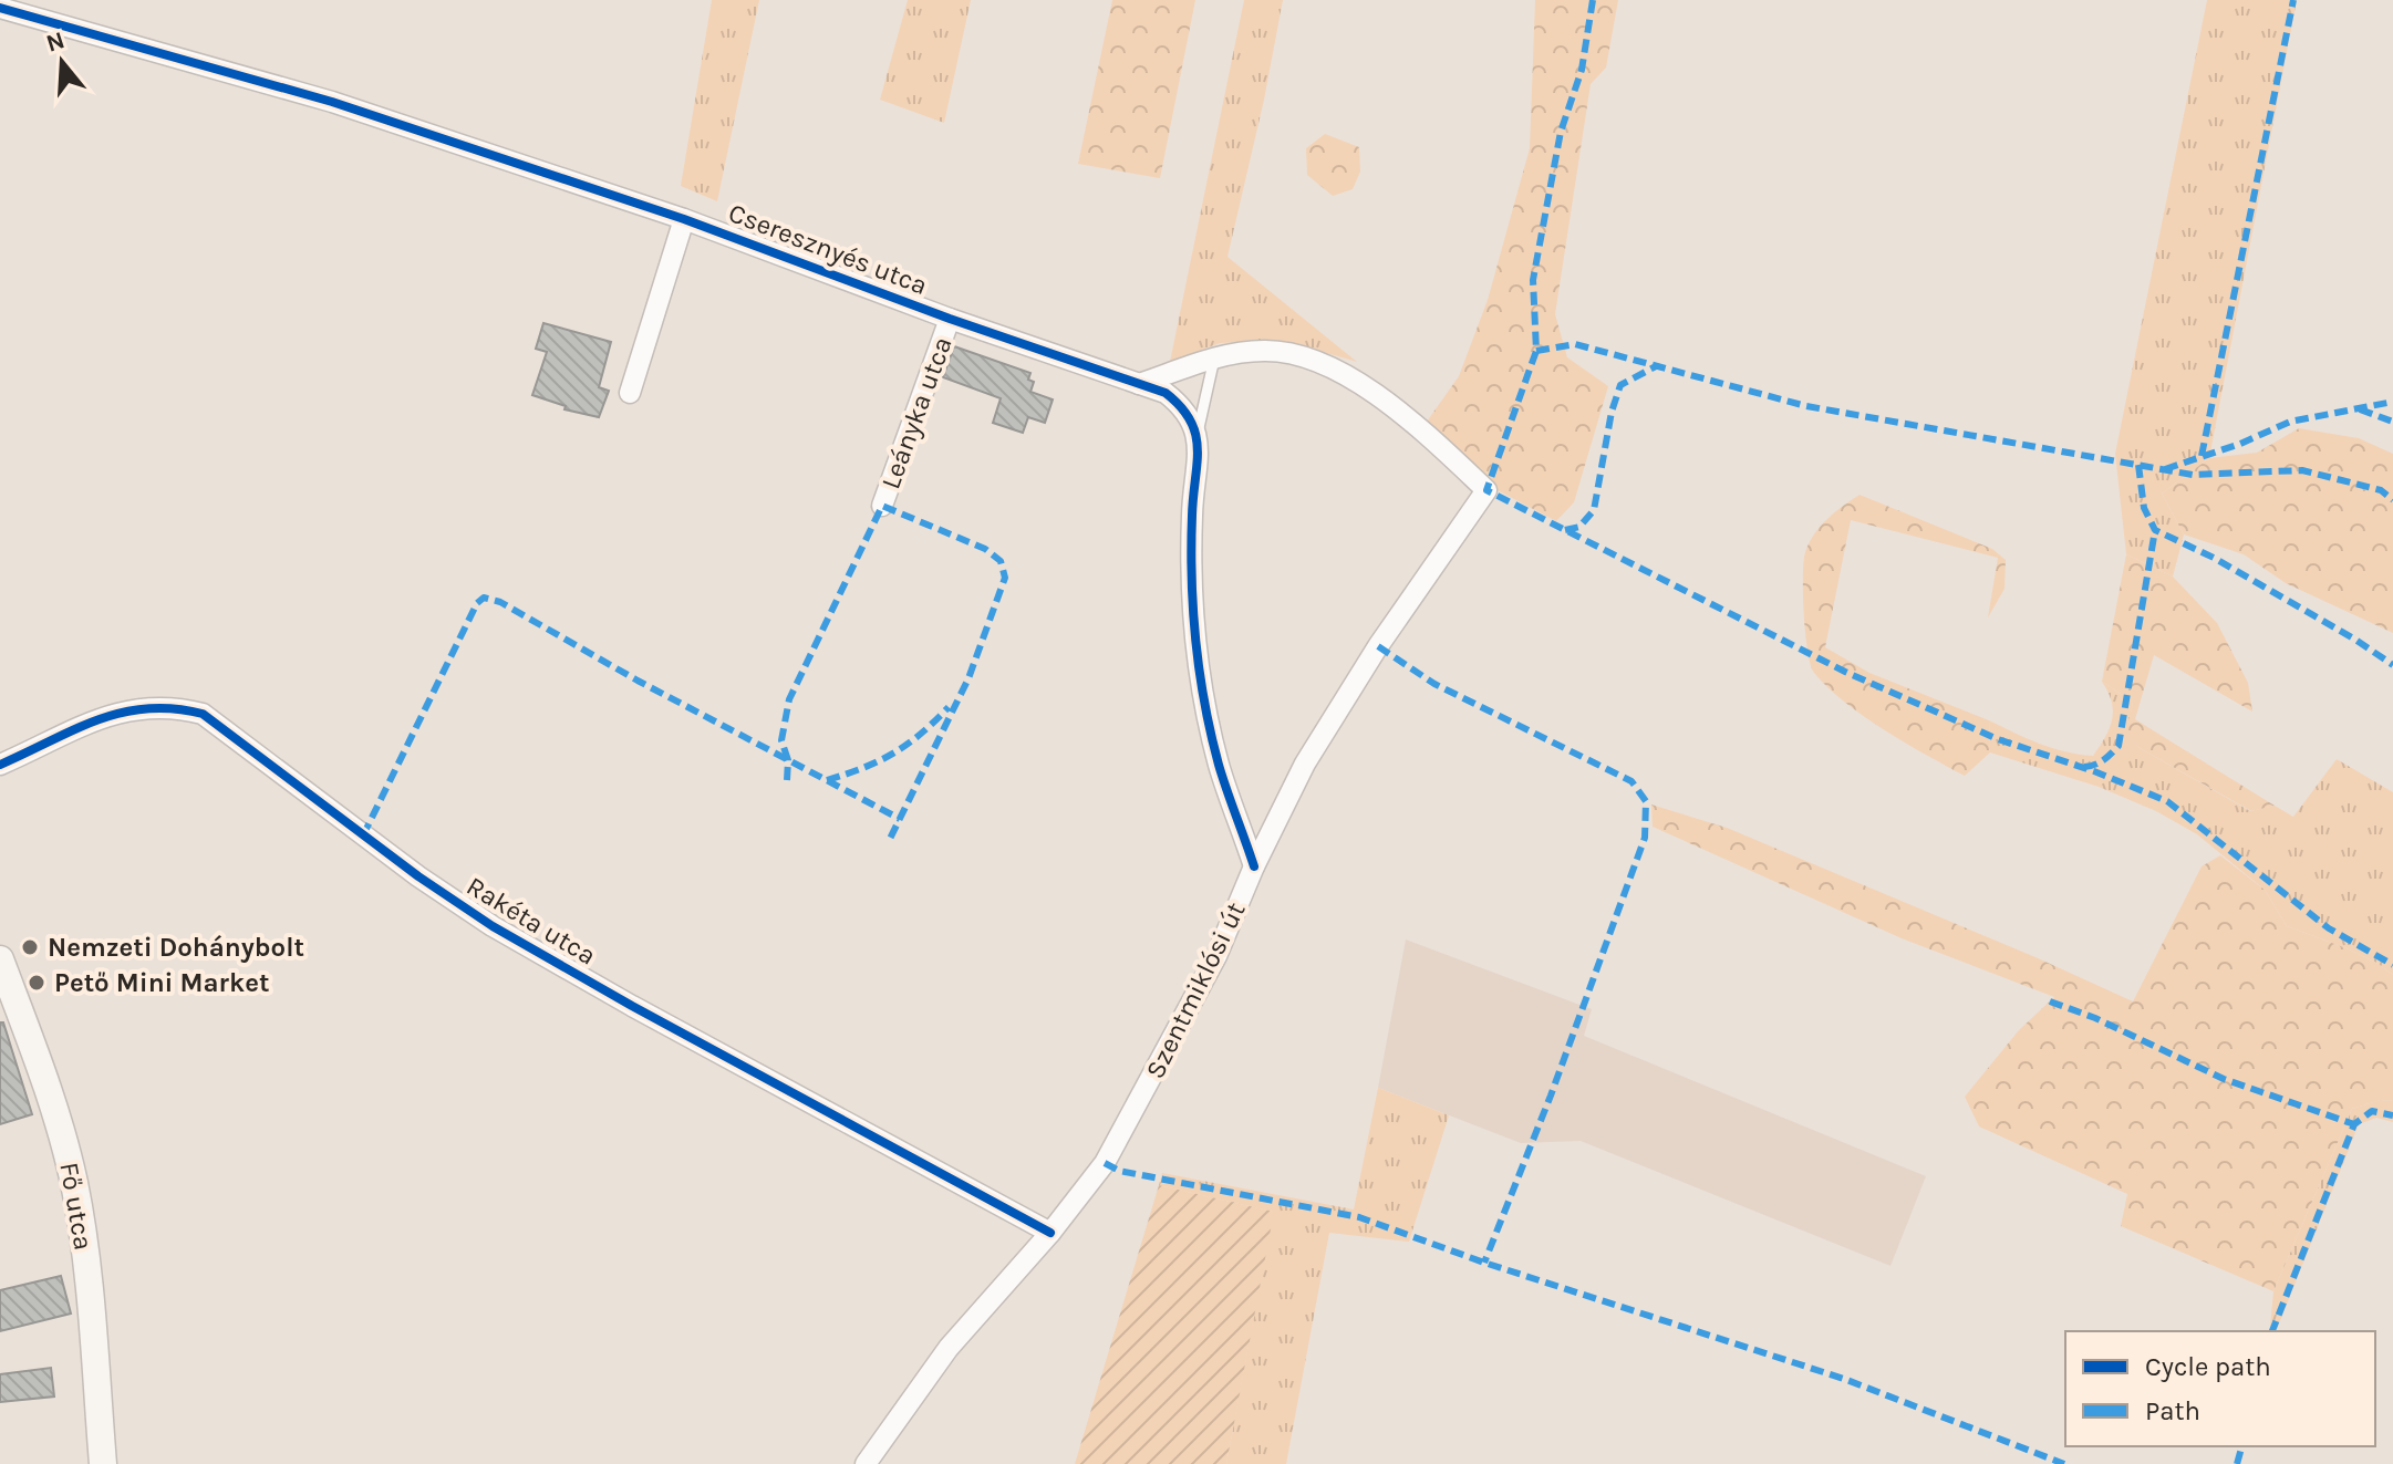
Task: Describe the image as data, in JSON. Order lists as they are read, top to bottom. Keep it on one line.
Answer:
{"streets":{"main road":["Fő utca"],"street":["Cseresznyés utca","Leányka utca","Rakéta utca","Szentmiklósi út"]},"crossings":[["Cseresznyés utca","Leányka utca"],["Rakéta utca","Szentmiklósi út"]],"places":["Nemzeti Dohánybolt","Pető Mini Market"],"legend":["Cycle path","Path"],"north":"top"}
